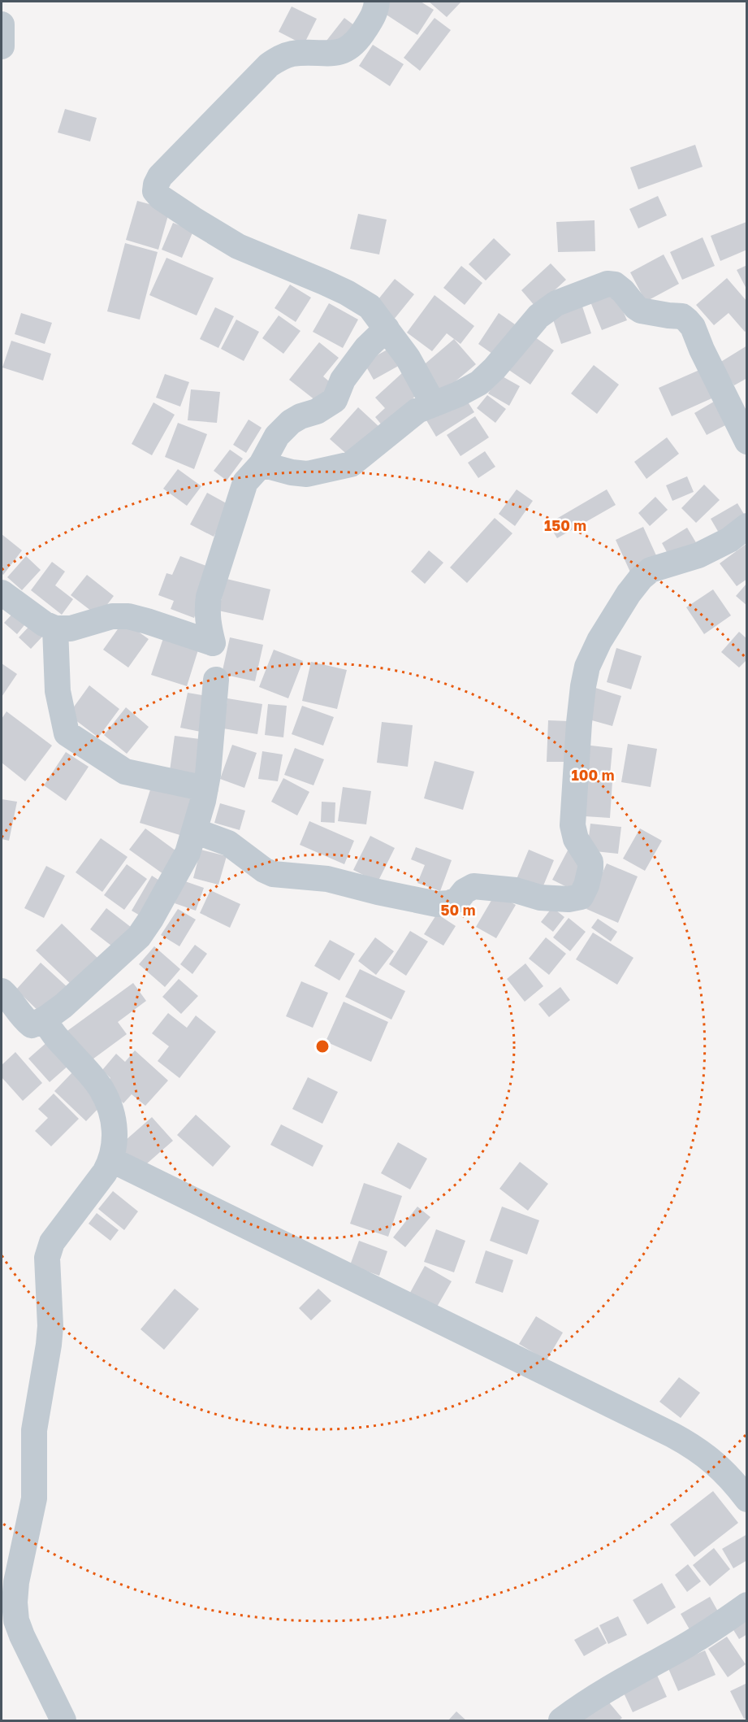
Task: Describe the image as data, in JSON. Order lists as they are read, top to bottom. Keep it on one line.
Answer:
{"rings":["150 m","100 m","50 m"]}
